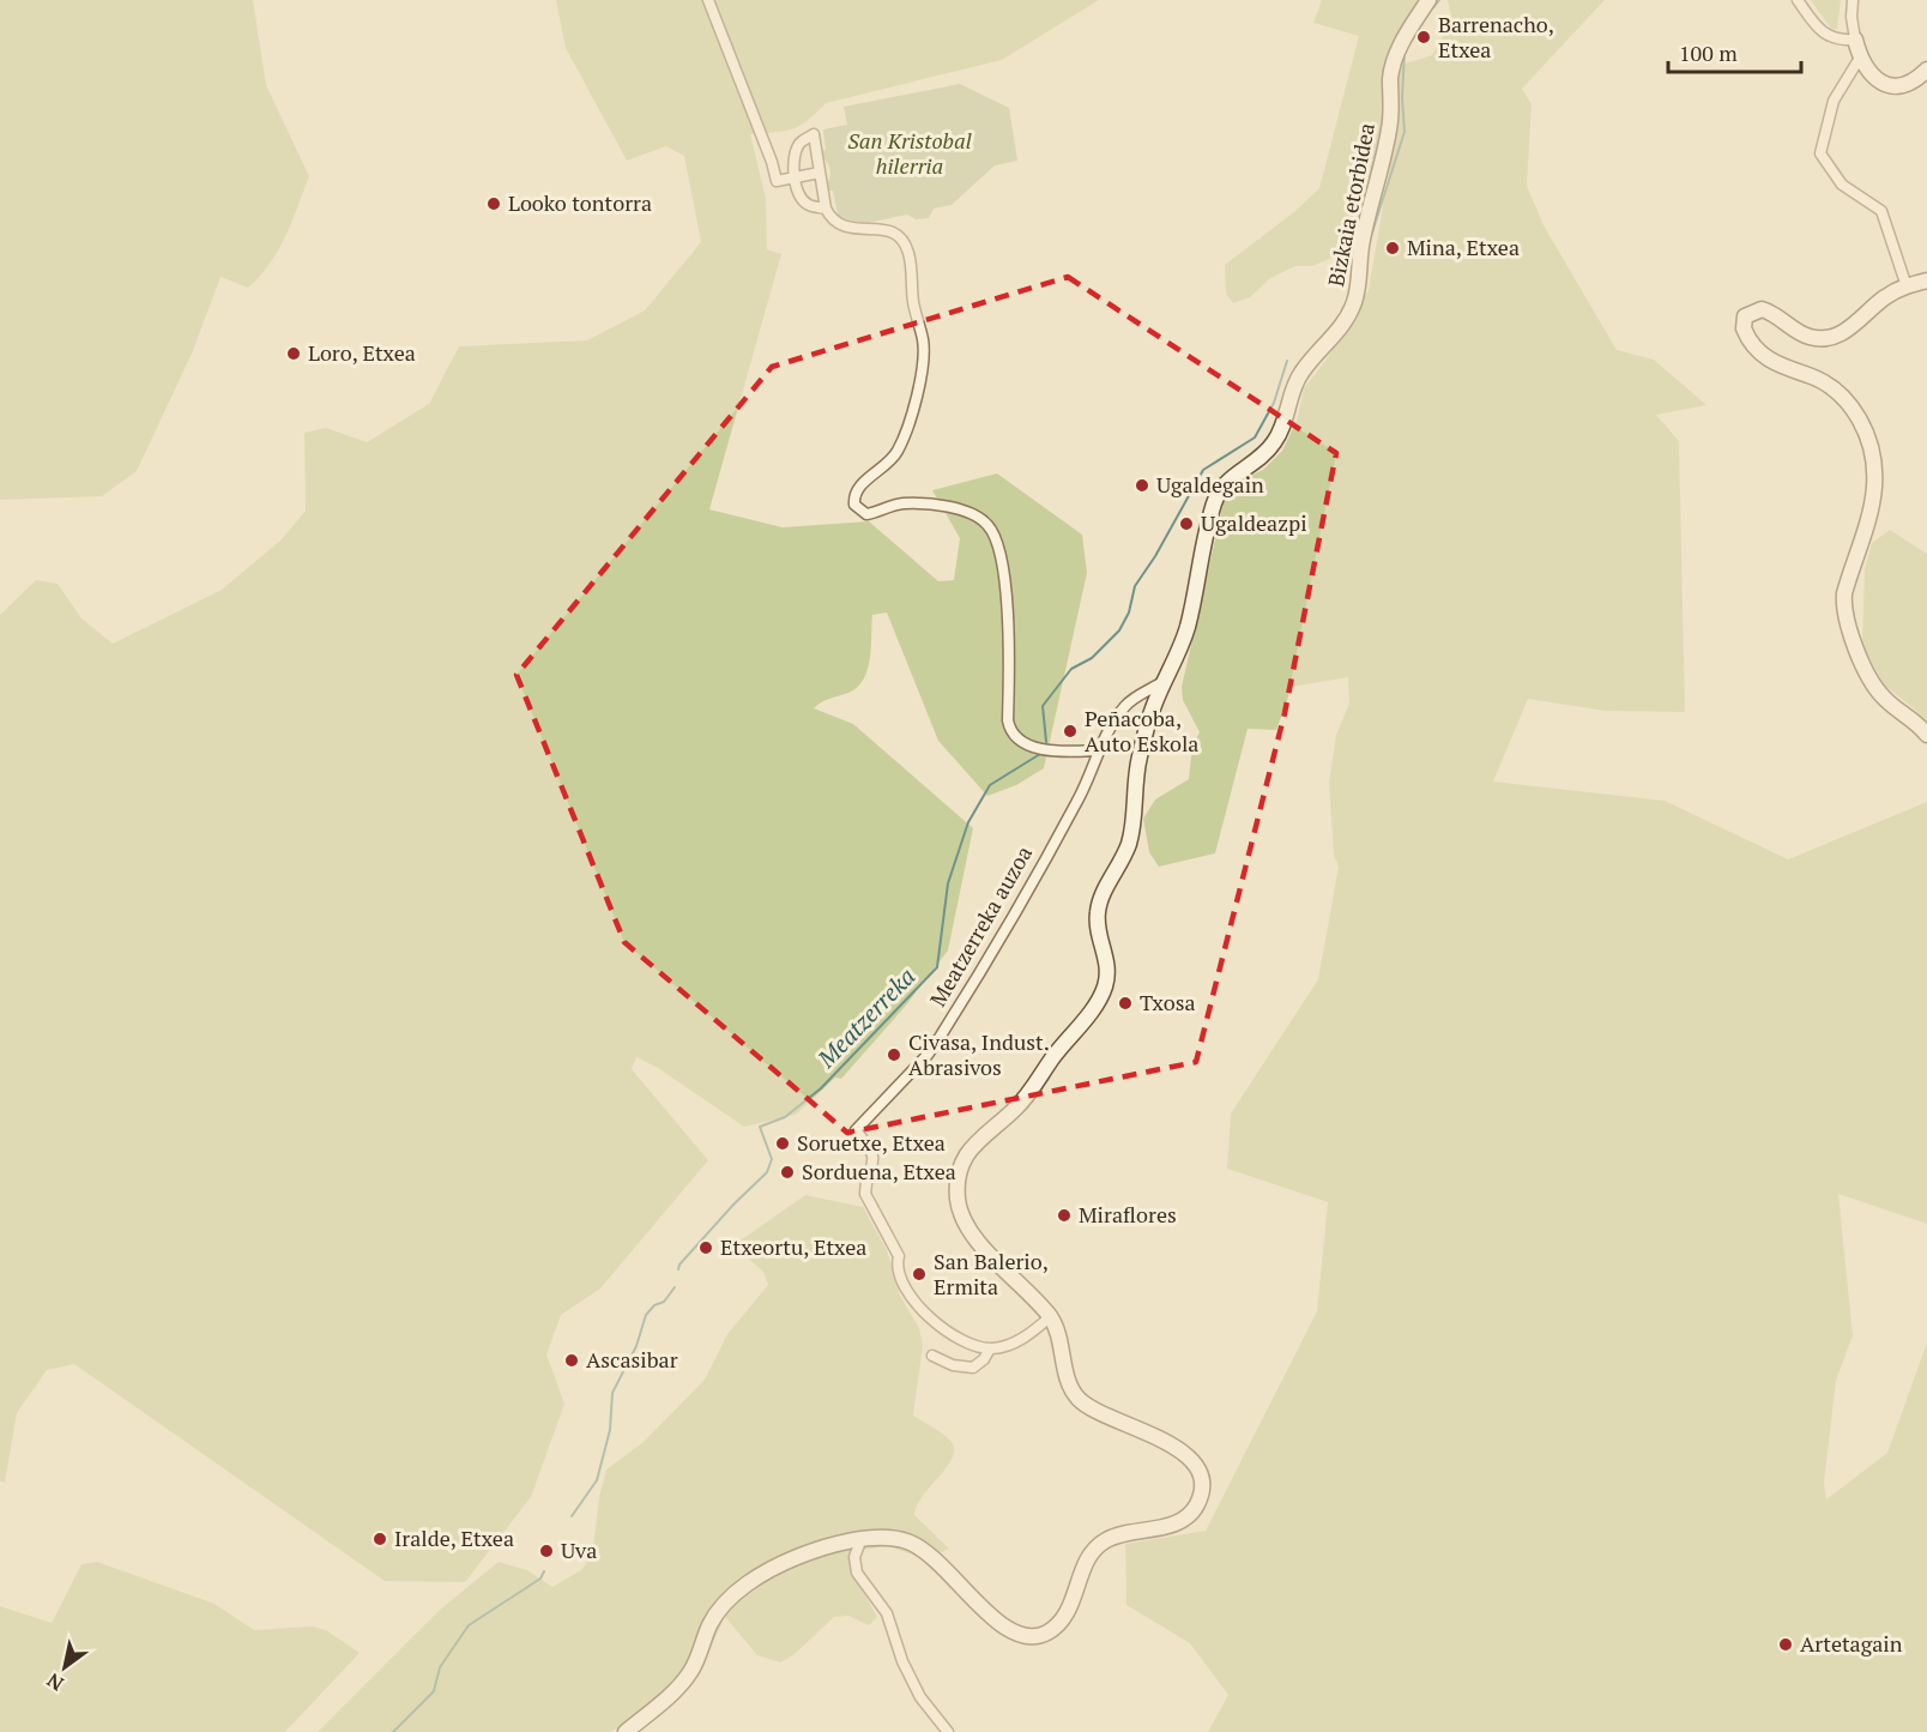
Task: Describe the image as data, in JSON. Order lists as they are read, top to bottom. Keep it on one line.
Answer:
{"streets":{"street":["Bizkaia etorbidea","Meatzerreka auzoa"]},"crossings":[["Bizkaia etorbidea","Meatzerreka auzoa"]],"water":["Meatzerreka"],"parks":["San Kristobal hilerria"],"places":["Barrenacho, Etxea","Looko tontorra","Mina, Etxea","Loro, Etxea","Ugaldegain","Ugaldeazpi","Peñacoba, Auto Eskola","Txosa","Civasa, Indust. Abrasivos","Soruetxe, Etxea","Sorduena, Etxea","Miraflores","Etxeortu, Etxea","San Balerio, Ermita","Ascasibar","Iralde, Etxea","Uva","Artetagain"],"scale_bar":"100 m","north":"bottom left"}
